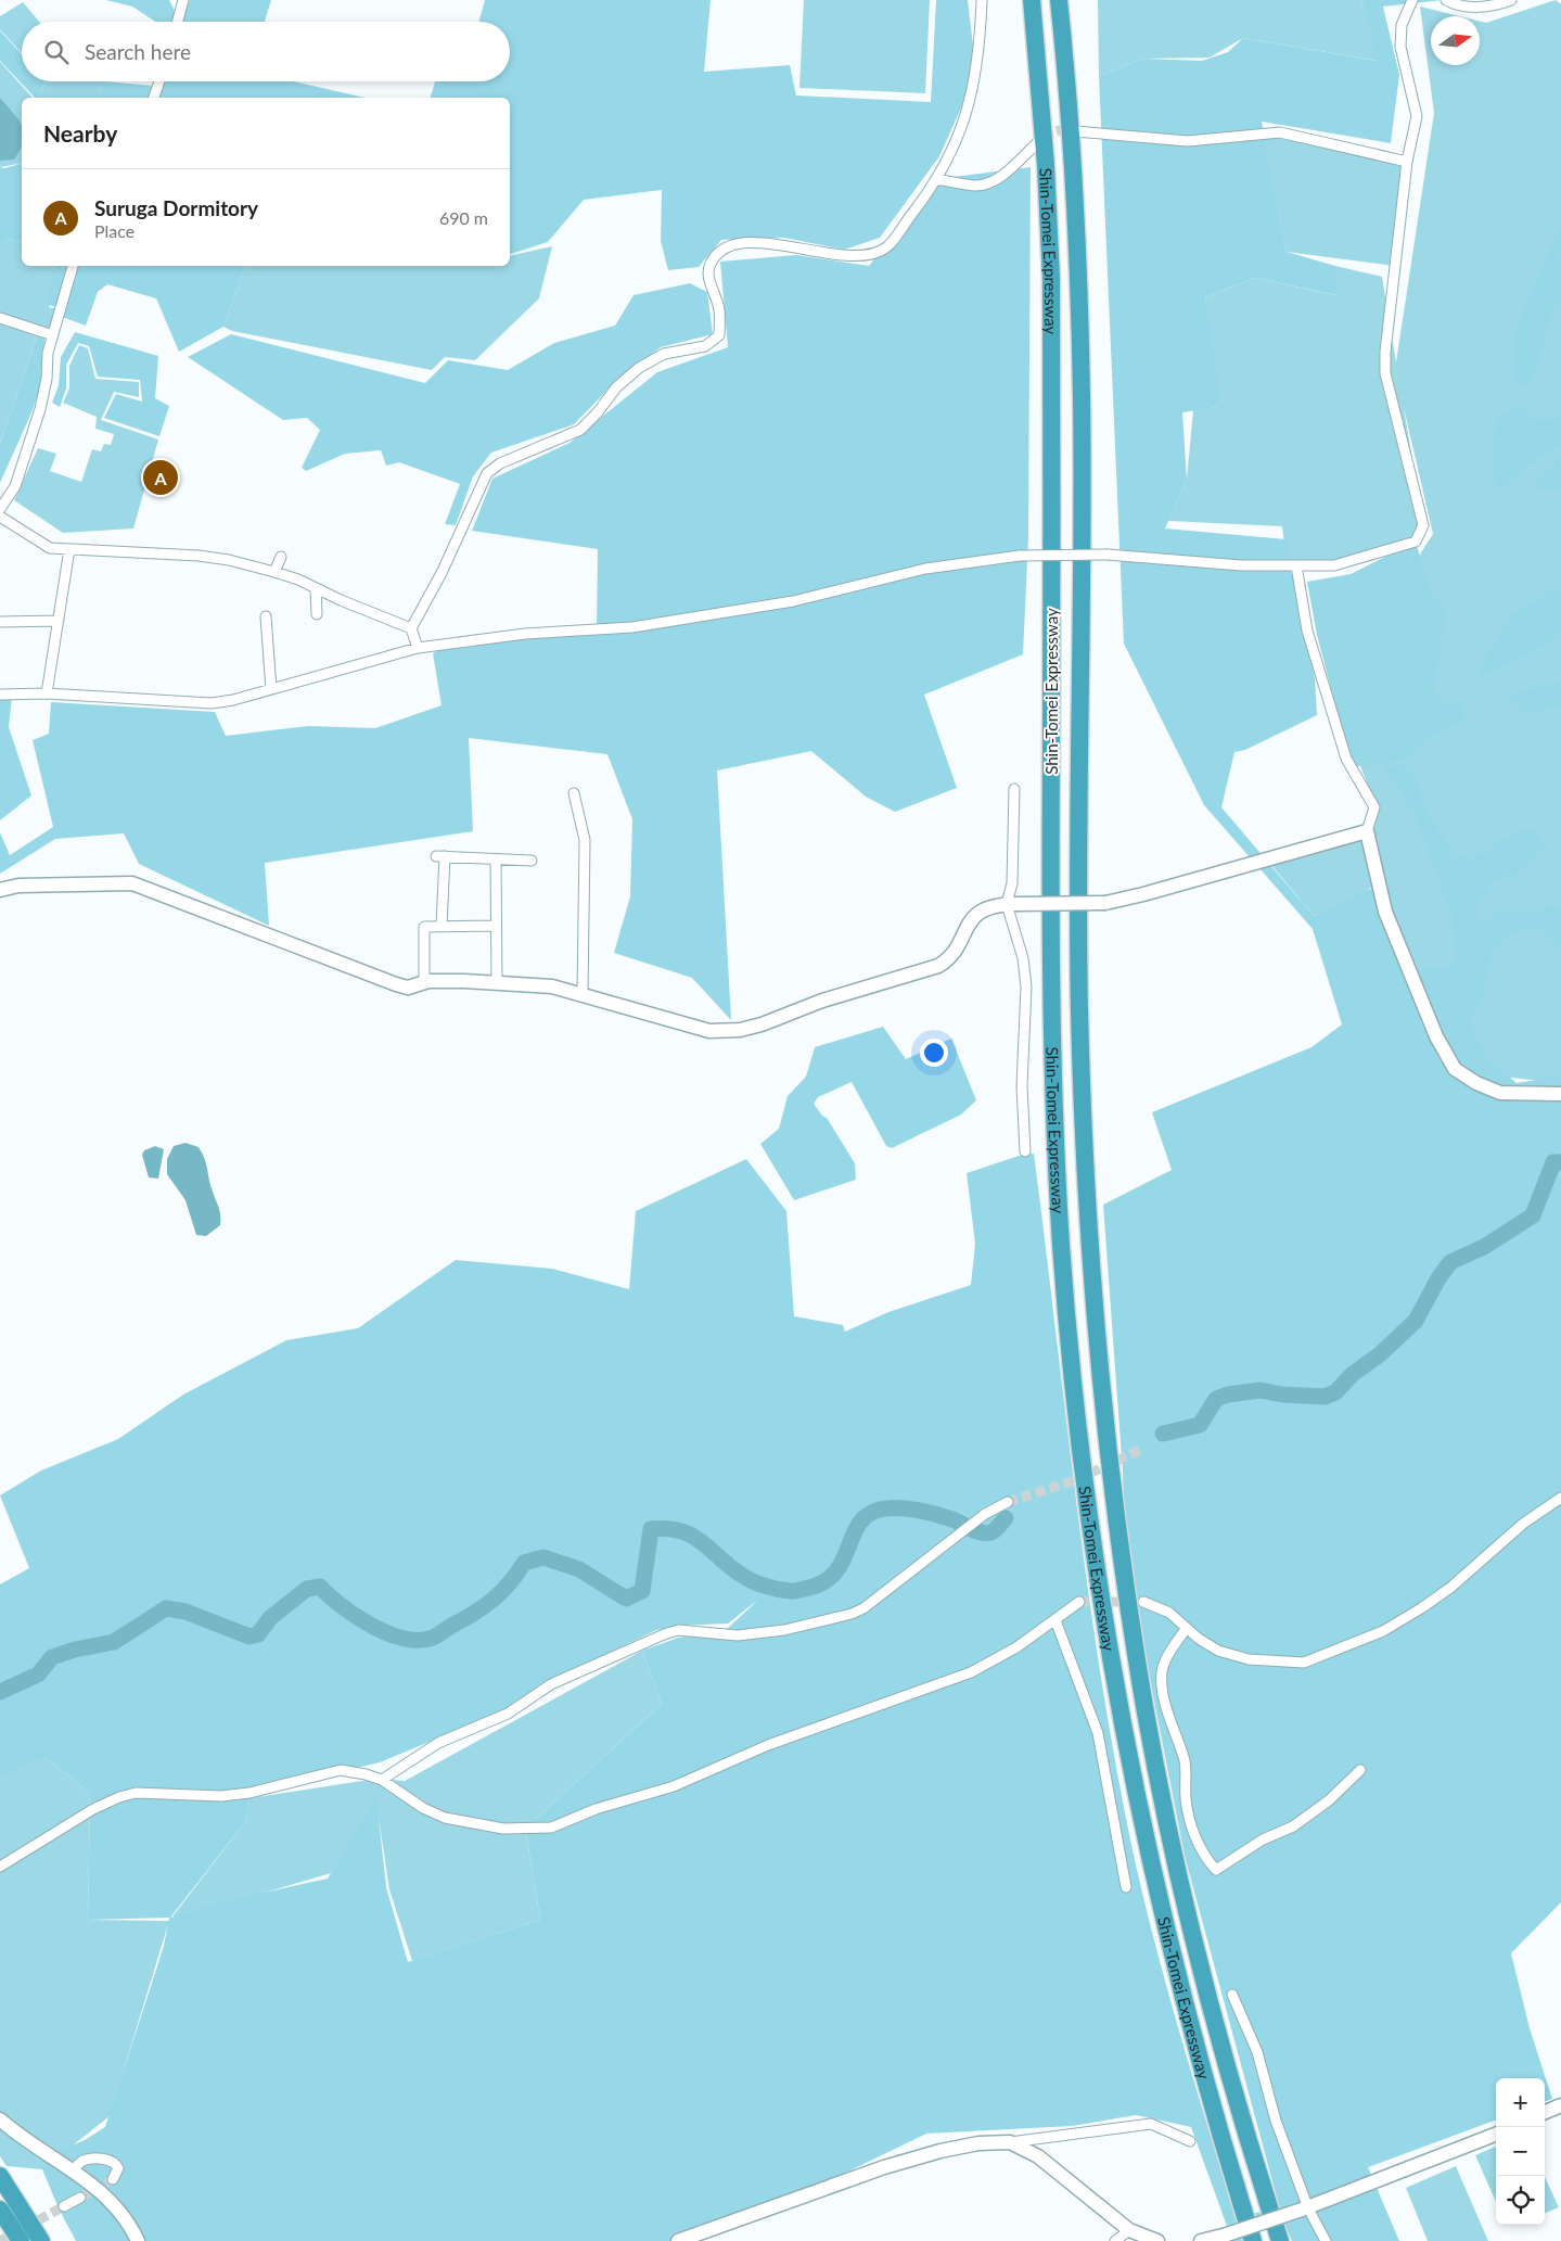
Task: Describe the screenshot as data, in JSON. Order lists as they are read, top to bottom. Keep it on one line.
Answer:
{"streets":{"highway":["Shin-Tomei Expressway"]},"north":"right","page":{"search":"Search here","heading":"Nearby","list":[{"mark":"A","name":"Suruga Dormitory","note":"Place","value":"690 m"}],"pins":"A","map_buttons":["+","−"]}}
